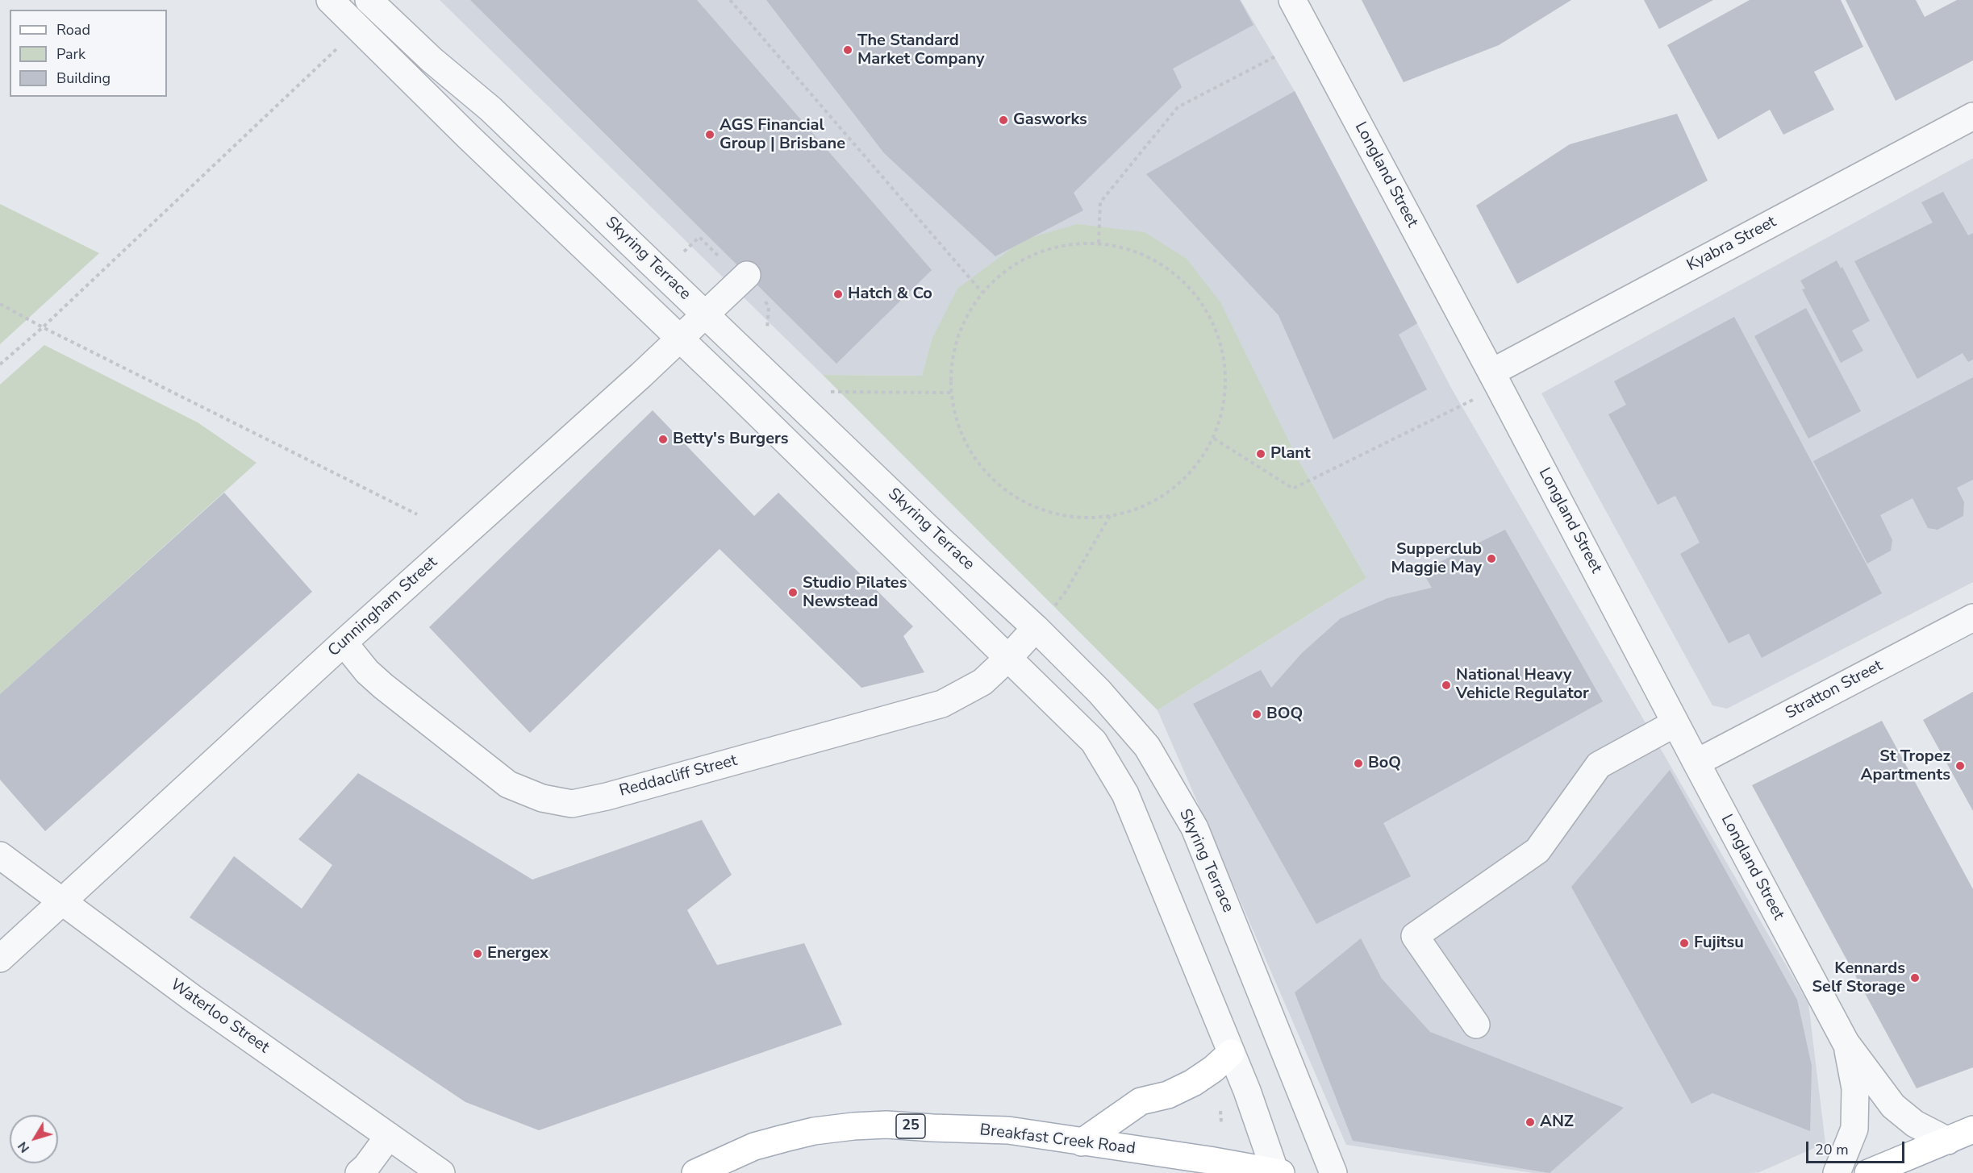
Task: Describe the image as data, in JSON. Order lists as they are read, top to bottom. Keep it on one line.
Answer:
{"streets":{"main road":["25","Breakfast Creek Road"],"street":["Longland Street","Kyabra Street","Skyring Terrace","Cunningham Street","Stratton Street","Reddacliff Street","Waterloo Street"]},"crossings":[["Longland Street","Kyabra Street"],["Longland Street","Stratton Street"],["Skyring Terrace","Cunningham Street"],["Skyring Terrace","Reddacliff Street"],["Cunningham Street","Reddacliff Street"],["Cunningham Street","Waterloo Street"]],"places":["The Standard Market Company","Gasworks","AGS Financial Group | Brisbane","Hatch & Co","Betty's Burgers","Plant","Supperclub Maggie May","Studio Pilates Newstead","National Heavy Vehicle Regulator","BOQ","BoQ","St Tropez Apartments","Fujitsu","Energex","Kennards Self Storage","ANZ"],"legend":["Road","Park","Building"],"scale_bar":"20 m","north":"bottom left"}
